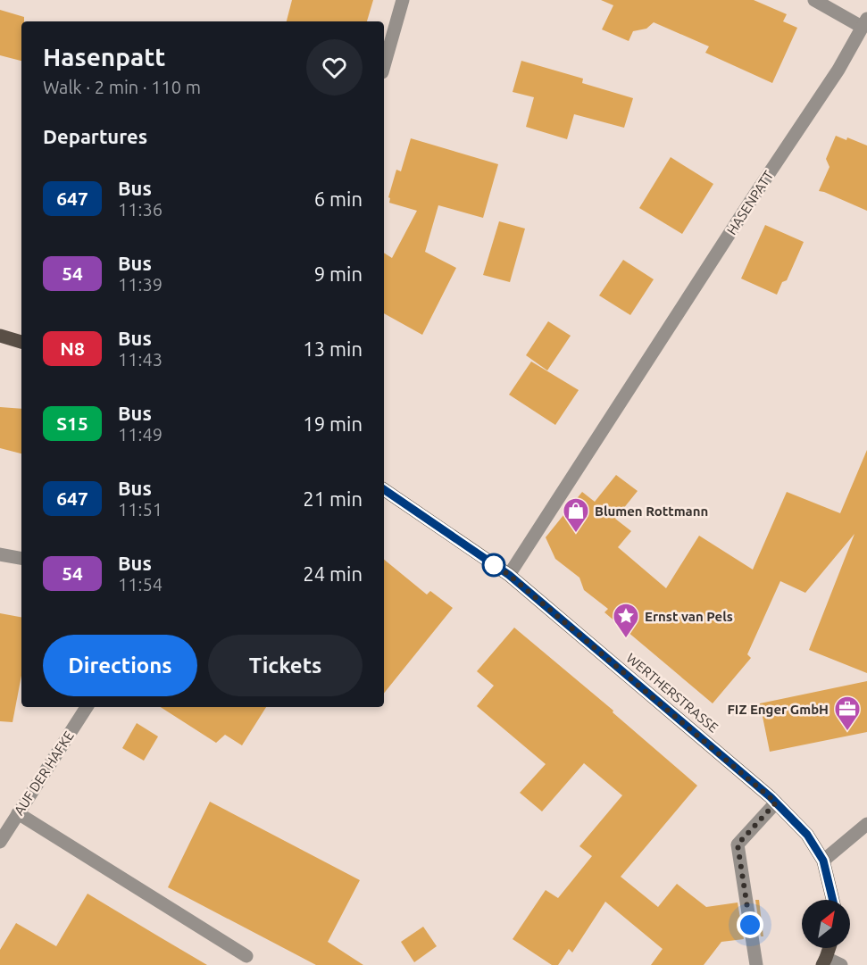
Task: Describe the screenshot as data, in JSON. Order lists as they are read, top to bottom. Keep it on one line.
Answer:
{"streets":{"main road":["WERTHERSTRASSE"],"street":["HASENPATT","AUF DER HAFKE"]},"crossings":[["HASENPATT","WERTHERSTRASSE"]],"places":{"shop":["Blumen Rottmann"],"place":["Ernst van Pels"],"office":["FIZ Enger GmbH"]},"lines":["bus line 647"],"north":"top right","page":{"heading":[["Hasenpatt","Walk · 2 min · 110 m"],"Departures"],"list":[{"mark":"647","name":"Bus","note":"11:36","value":"6 min"},{"mark":"54","name":"Bus","note":"11:39","value":"9 min"},{"mark":"N8","name":"Bus","note":"11:43","value":"13 min"},{"mark":"S15","name":"Bus","note":"11:49","value":"19 min"},{"mark":"647","name":"Bus","note":"11:51","value":"21 min"},{"mark":"54","name":"Bus","note":"11:54","value":"24 min"}],"buttons":["Directions","Tickets"]}}
